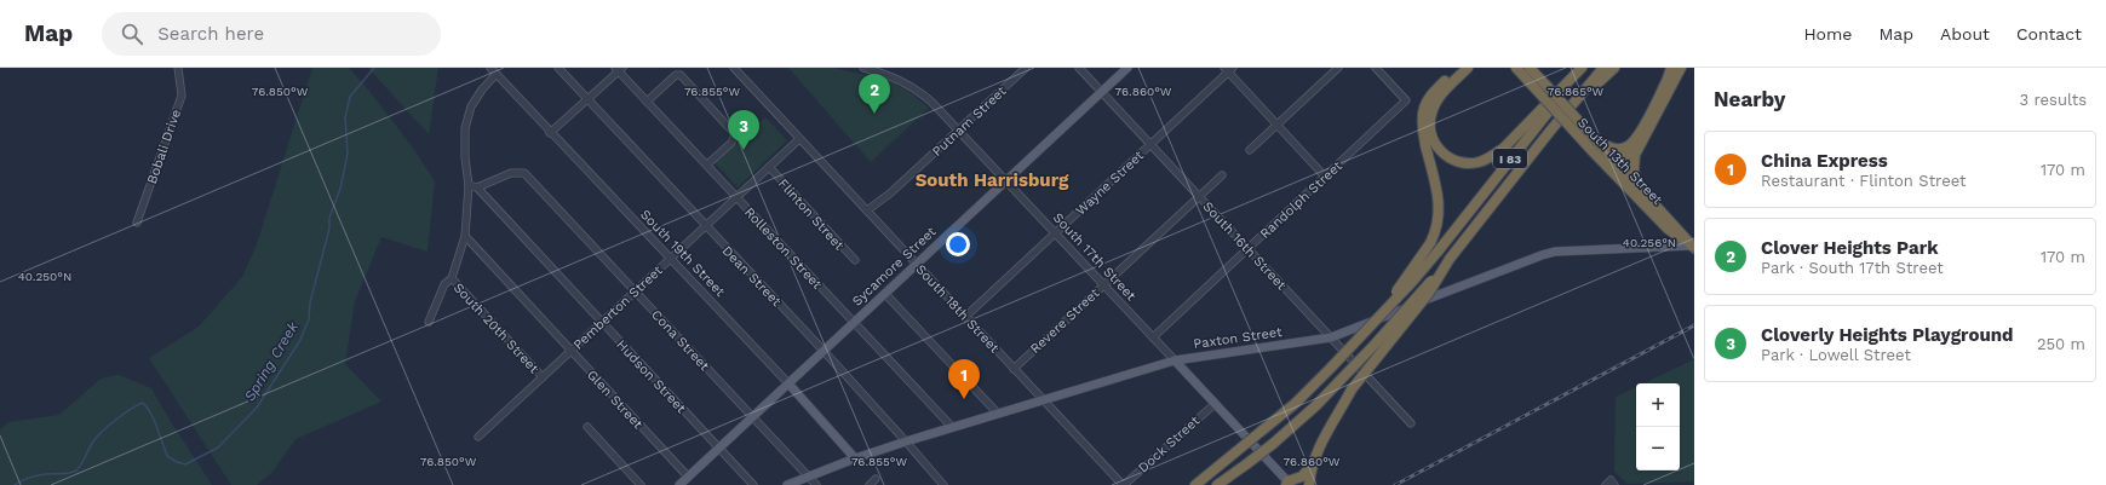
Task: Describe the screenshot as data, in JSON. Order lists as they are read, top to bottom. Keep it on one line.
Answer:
{"streets":{"highway":["I 83","South 13th Street"],"main road":["South 19th Street","South 17th Street","Sycamore Street","Paxton Street"],"street":["Putnam Street","Bobali Drive","Wayne Street","Randolph Street","Flinton Street","South 16th Street","Rolleston Street","Dean Street","Pemberton Street","South 18th Street","Revere Street","South 20th Street","Cona Street","Hudson Street","Glen Street","Dock Street"]},"crossings":[["Putnam Street","South 17th Street"],["Putnam Street","South 18th Street"],["South 13th Street","Paxton Street"],["Wayne Street","South 16th Street"],["Wayne Street","South 17th Street"],["Wayne Street","South 18th Street"],["Randolph Street","South 16th Street"],["Randolph Street","South 17th Street"],["Flinton Street","Pemberton Street"],["South 16th Street","Sycamore Street"],["South 16th Street","Revere Street"],["South 16th Street","Paxton Street"],["Rolleston Street","Sycamore Street"],["Rolleston Street","Pemberton Street"],["Rolleston Street","Paxton Street"],["South 19th Street","Sycamore Street"],["South 19th Street","Pemberton Street"],["South 19th Street","Paxton Street"],["South 17th Street","Sycamore Street"],["South 17th Street","Revere Street"],["South 17th Street","Paxton Street"],["South 17th Street","Dock Street"],["Sycamore Street","Dean Street"],["Sycamore Street","South 18th Street"],["Sycamore Street","Cona Street"],["Sycamore Street","Hudson Street"],["Sycamore Street","Glen Street"],["Dean Street","Pemberton Street"],["Dean Street","Paxton Street"],["Pemberton Street","South 18th Street"],["Pemberton Street","South 20th Street"],["Pemberton Street","Cona Street"],["Pemberton Street","Hudson Street"],["Pemberton Street","Glen Street"],["South 18th Street","Revere Street"],["South 18th Street","Paxton Street"],["South 18th Street","Dock Street"],["Paxton Street","Cona Street"],["Cona Street","Hudson Street"]],"districts":["South Harrisburg"],"water":["Spring Creek"],"page":{"header":"Map","search":"Search here","nav":["Home","Map","About","Contact"],"heading":["Nearby","3 results"],"pins":["2","3","1"],"list":[{"mark":"1","name":"China Express","note":"Restaurant · Flinton Street","value":"170 m"},{"mark":"2","name":"Clover Heights Park","note":"Park · South 17th Street","value":"170 m"},{"mark":"3","name":"Cloverly Heights Playground","note":"Park · Lowell Street","value":"250 m"}],"map_buttons":["+","−"]},"coordinates":["76.850°W","76.855°W","76.860°W","76.865°W","40.256°N","40.250°N"]}
